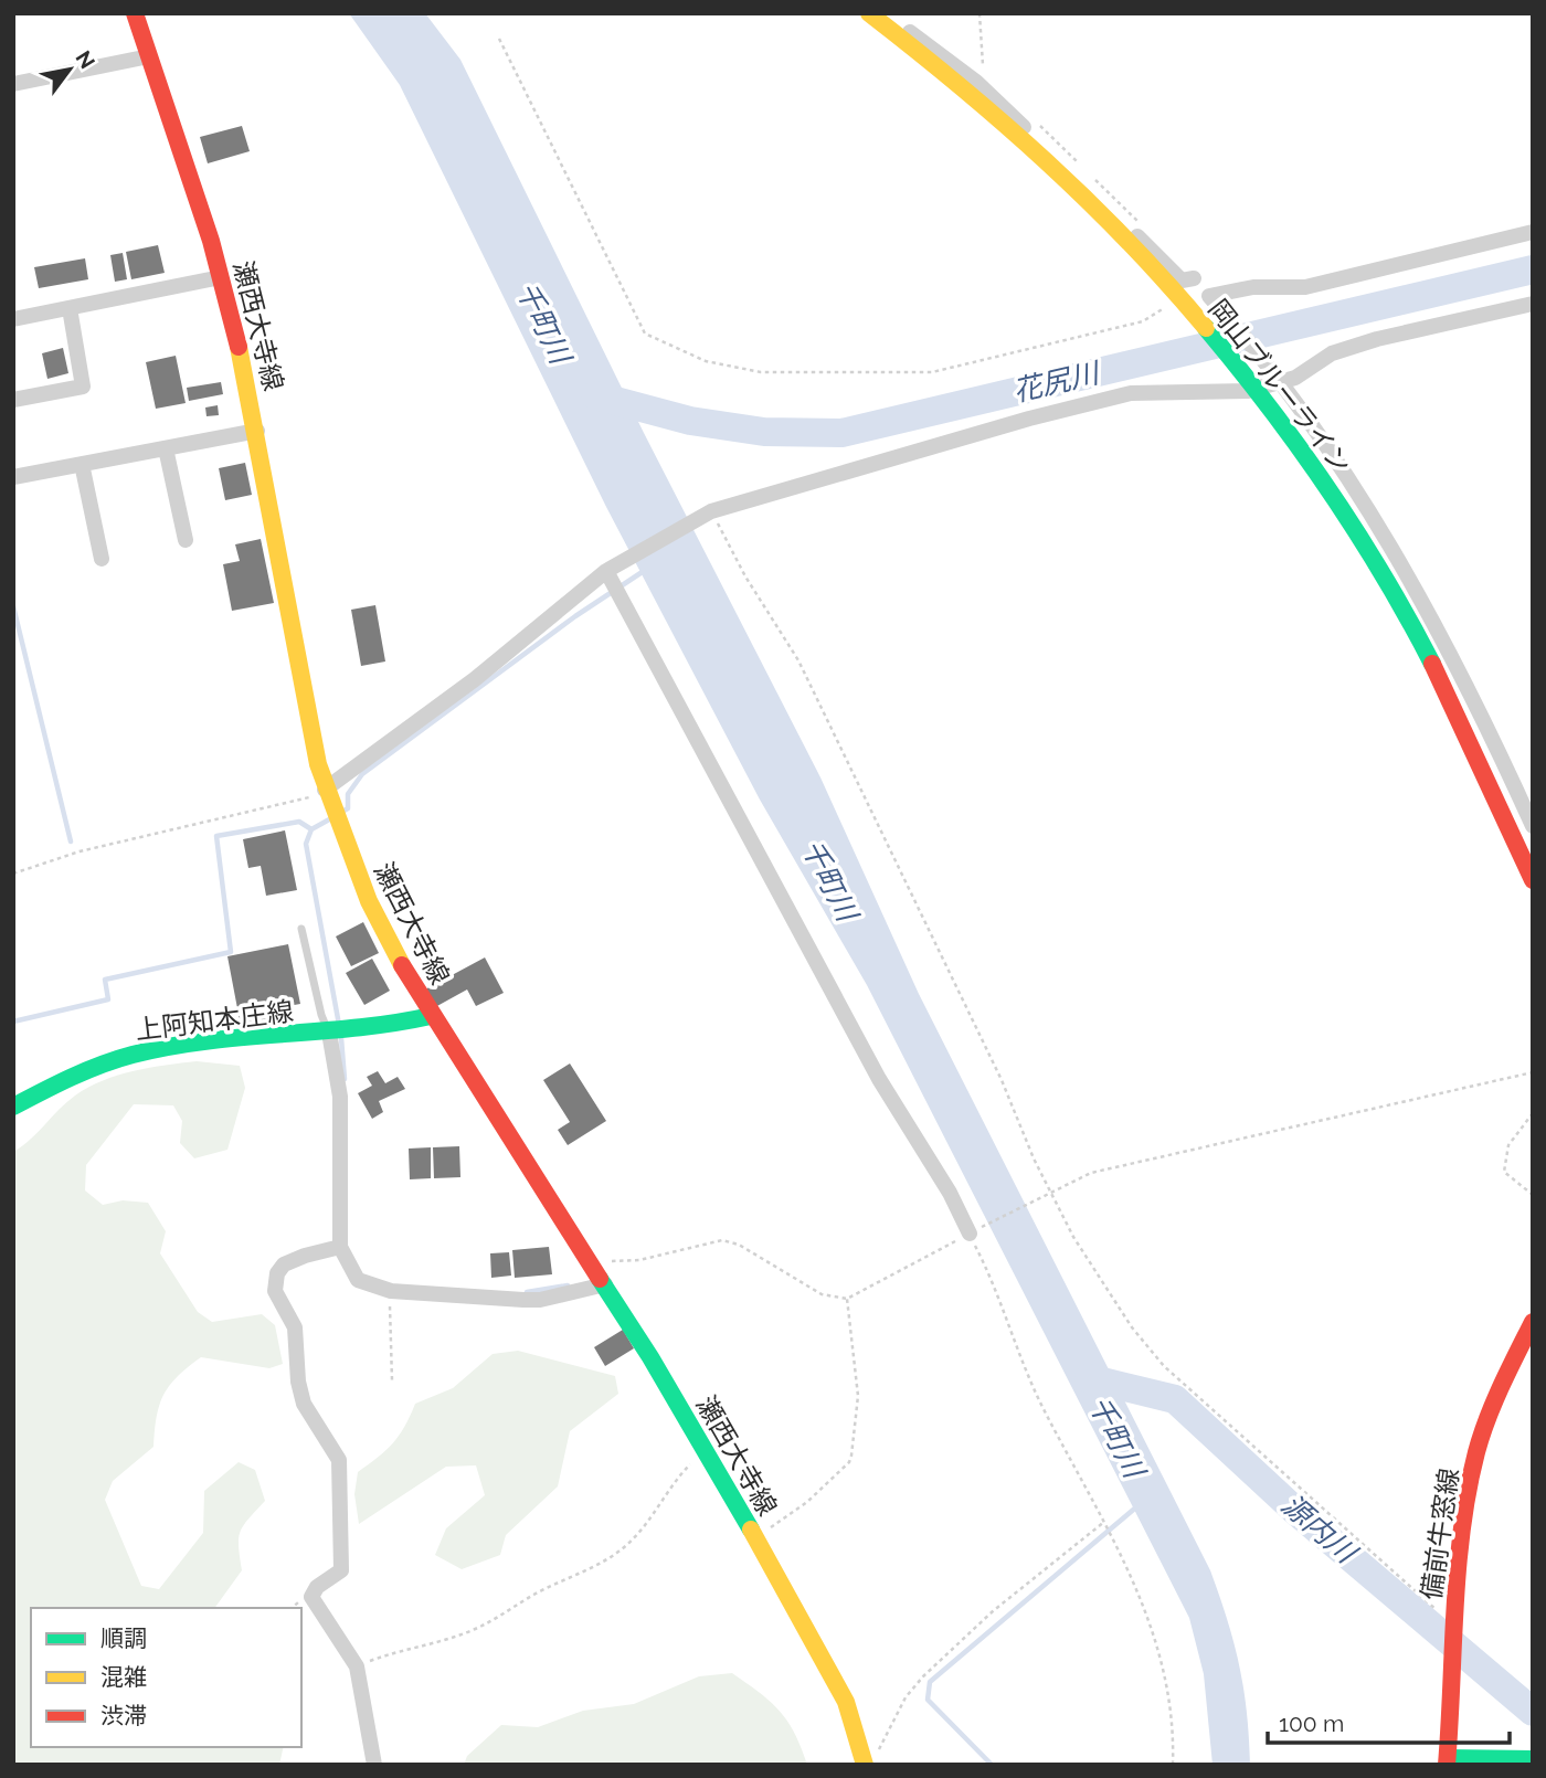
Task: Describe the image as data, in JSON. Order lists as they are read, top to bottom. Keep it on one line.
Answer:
{"streets":{"main road":["瀬西大寺線","岡山ブルーライン","上阿知本庄線","備前牛窓線"]},"crossings":[["瀬西大寺線","上阿知本庄線"]],"water":["千町川","花尻川","源内川"],"legend":["順調","混雑","渋滞"],"scale_bar":"100 m","north":"top right"}
